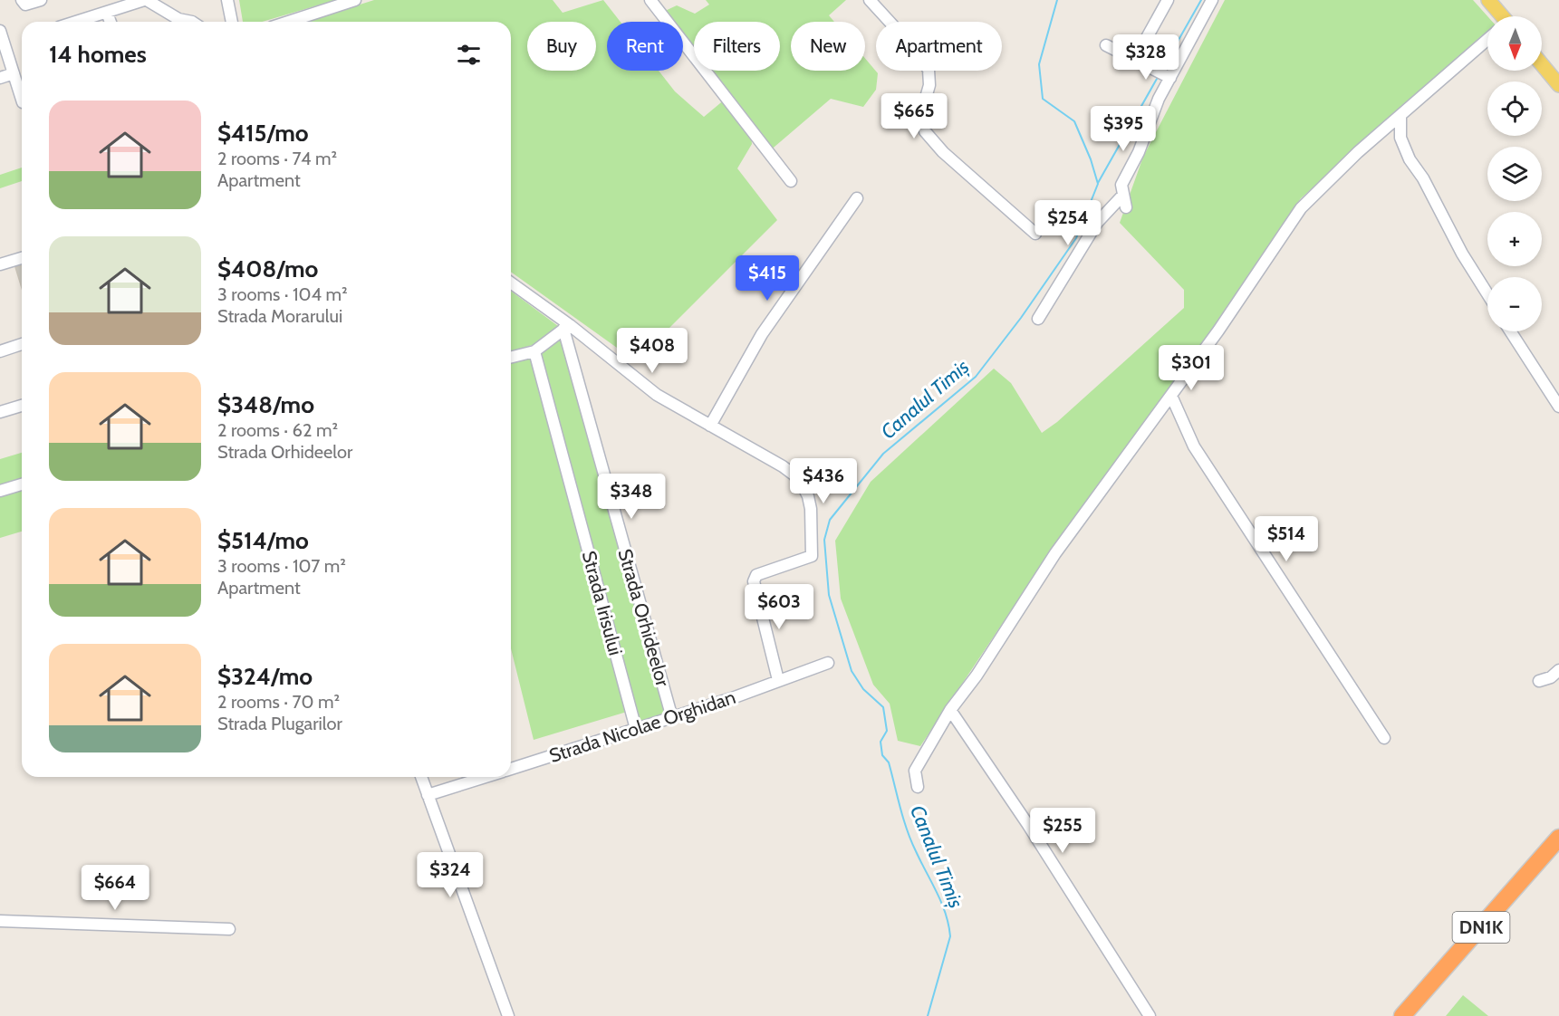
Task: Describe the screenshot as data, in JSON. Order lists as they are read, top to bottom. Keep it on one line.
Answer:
{"streets":{"highway":["DN1K"],"street":["Strada Irisului","Strada Orhideelor","Strada Nicolae Orghidan"]},"crossings":[["Strada Irisului","Strada Nicolae Orghidan"],["Strada Orhideelor","Strada Nicolae Orghidan"]],"water":["Canalul Timiș"],"north":"bottom","page":{"map_buttons":["+","−"],"chip":["Buy","Rent","Filters","New","Apartment"],"heading":"14 homes","price":["$328","$665","$395","$254","$415","$408","$301","$436","$348","$514","$603","$255","$324","$664"],"list":[{"name":"$415/mo","note":"2 rooms · 74 m² · Apartment"},{"name":"$408/mo","note":"3 rooms · 104 m² · Strada Morarului"},{"name":"$348/mo","note":"2 rooms · 62 m² · Strada Orhideelor"},{"name":"$514/mo","note":"3 rooms · 107 m² · Apartment"},{"name":"$324/mo","note":"2 rooms · 70 m² · Strada Plugarilor"}]}}
